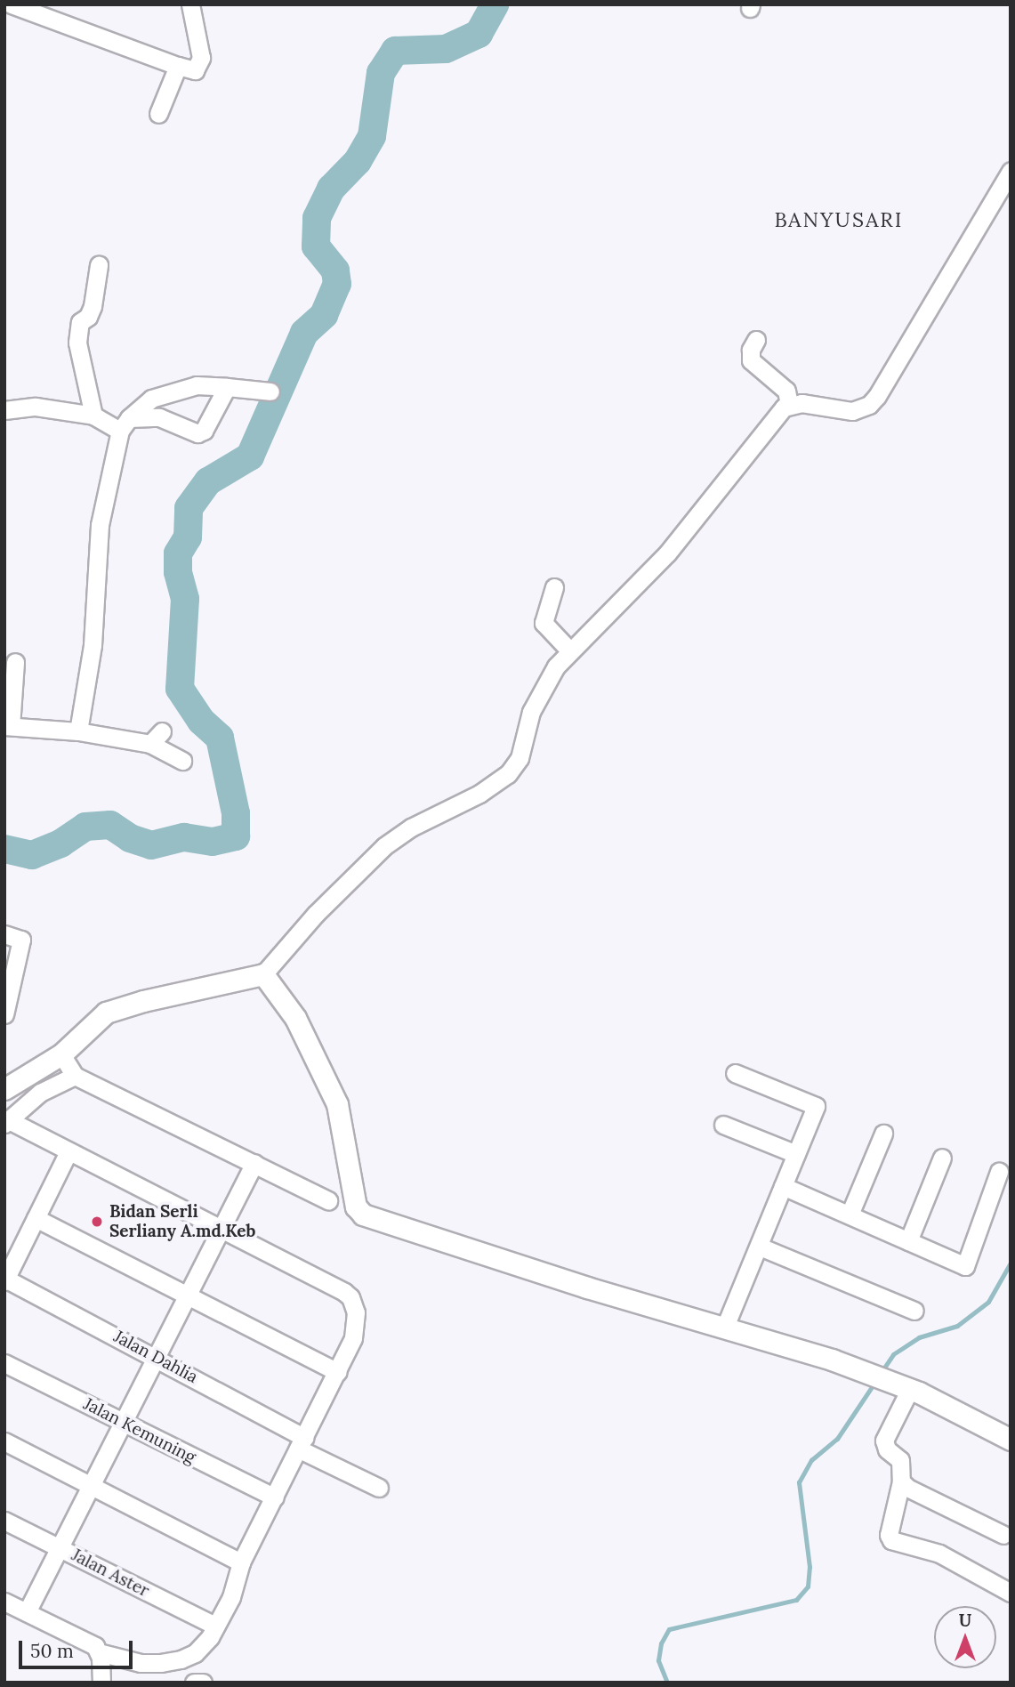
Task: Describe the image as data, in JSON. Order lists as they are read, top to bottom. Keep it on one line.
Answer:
{"streets":{"street":["Jalan Dahlia","Jalan Kemuning","Jalan Aster"]},"districts":["BANYUSARI"],"places":["Bidan Serli Serliany A.md.Keb"],"scale_bar":"50 m","north":"top"}
